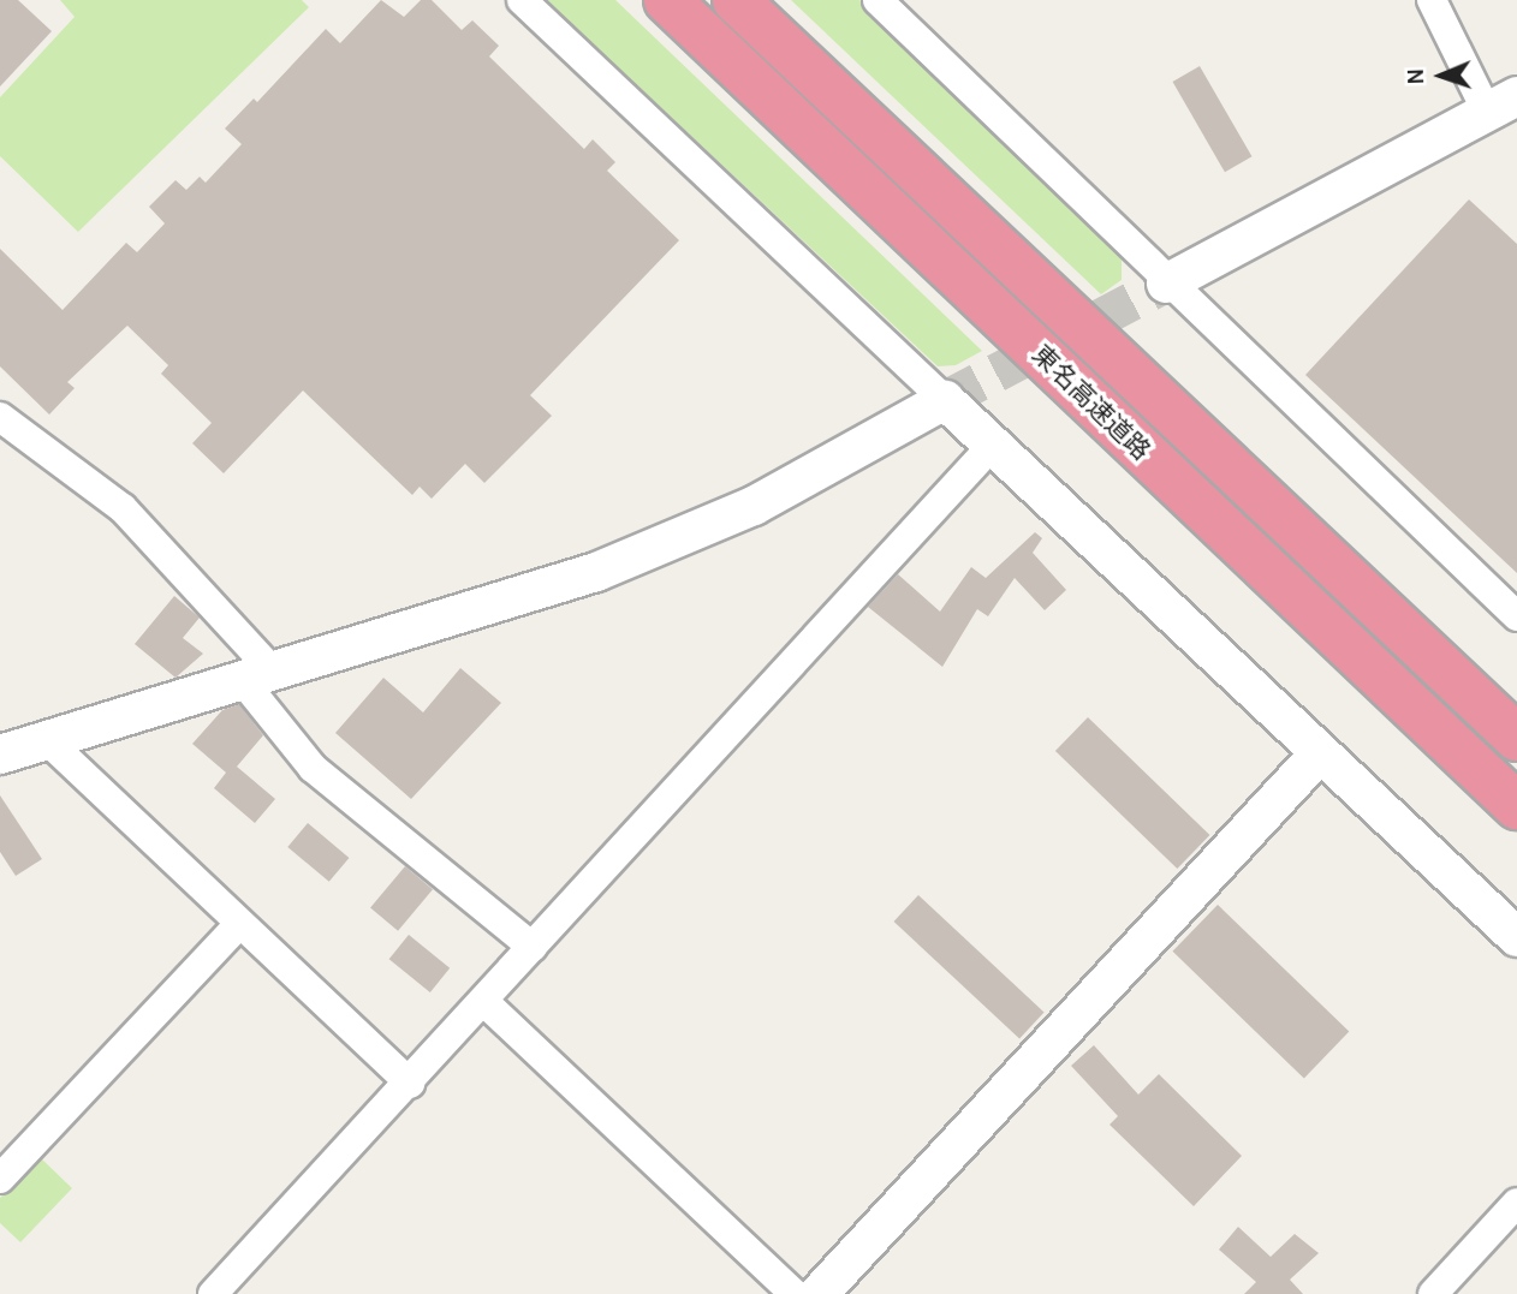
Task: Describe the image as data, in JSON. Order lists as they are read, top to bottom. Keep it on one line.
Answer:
{"streets":{"highway":["東名高速道路"]},"north":"left"}
